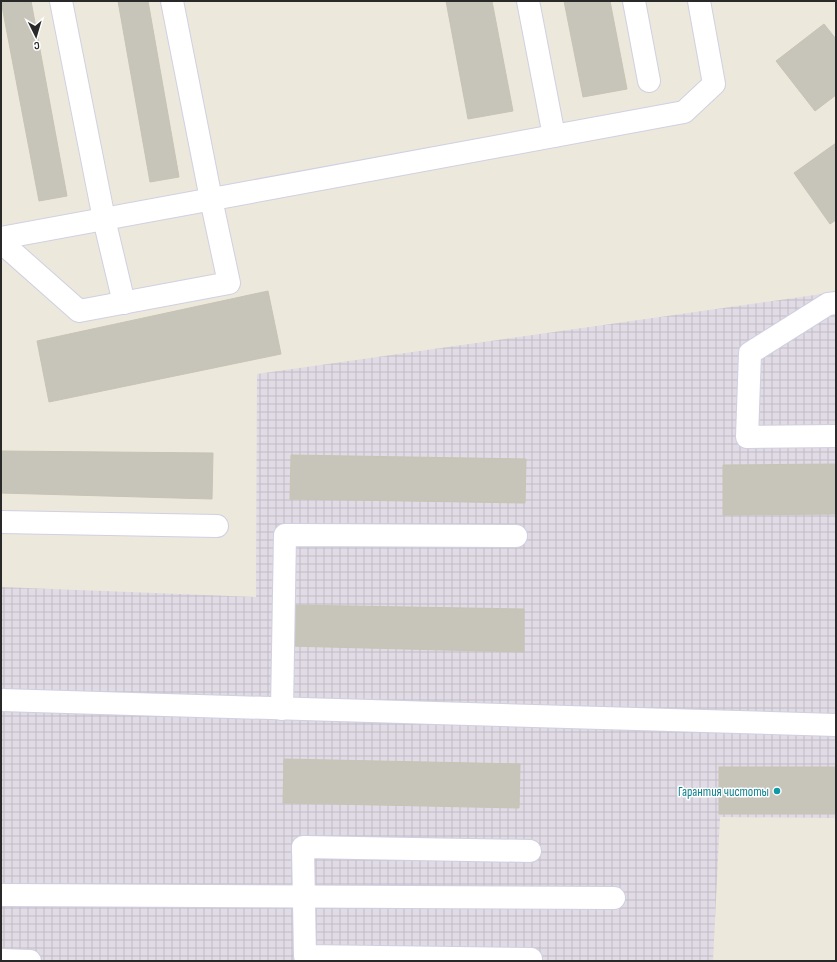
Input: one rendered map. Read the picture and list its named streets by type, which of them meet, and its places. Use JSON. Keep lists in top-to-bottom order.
{
  "places": ["Гарантия чистоты"],
  "north": "bottom"
}
